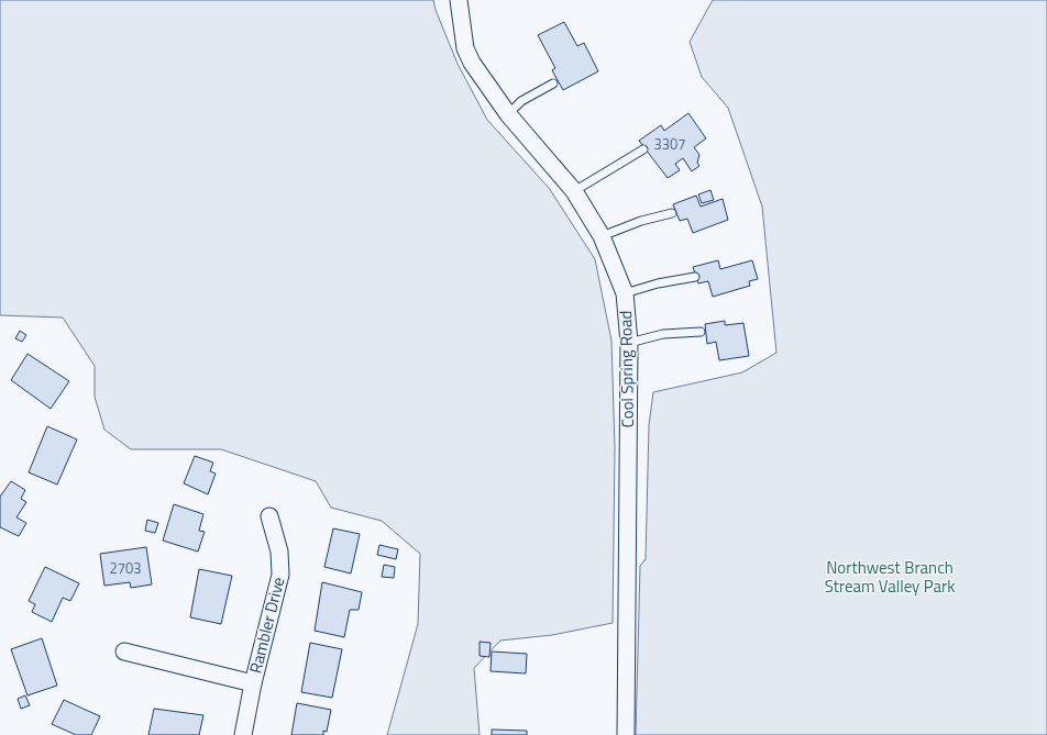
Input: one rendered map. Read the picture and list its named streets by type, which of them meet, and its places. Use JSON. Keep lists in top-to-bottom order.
{
  "streets": {
    "street": ["Cool Spring Road", "Rambler Drive"]
  },
  "parks": ["Northwest Branch Stream Valley Park"],
  "house_numbers": ["3307", "2703"]
}
